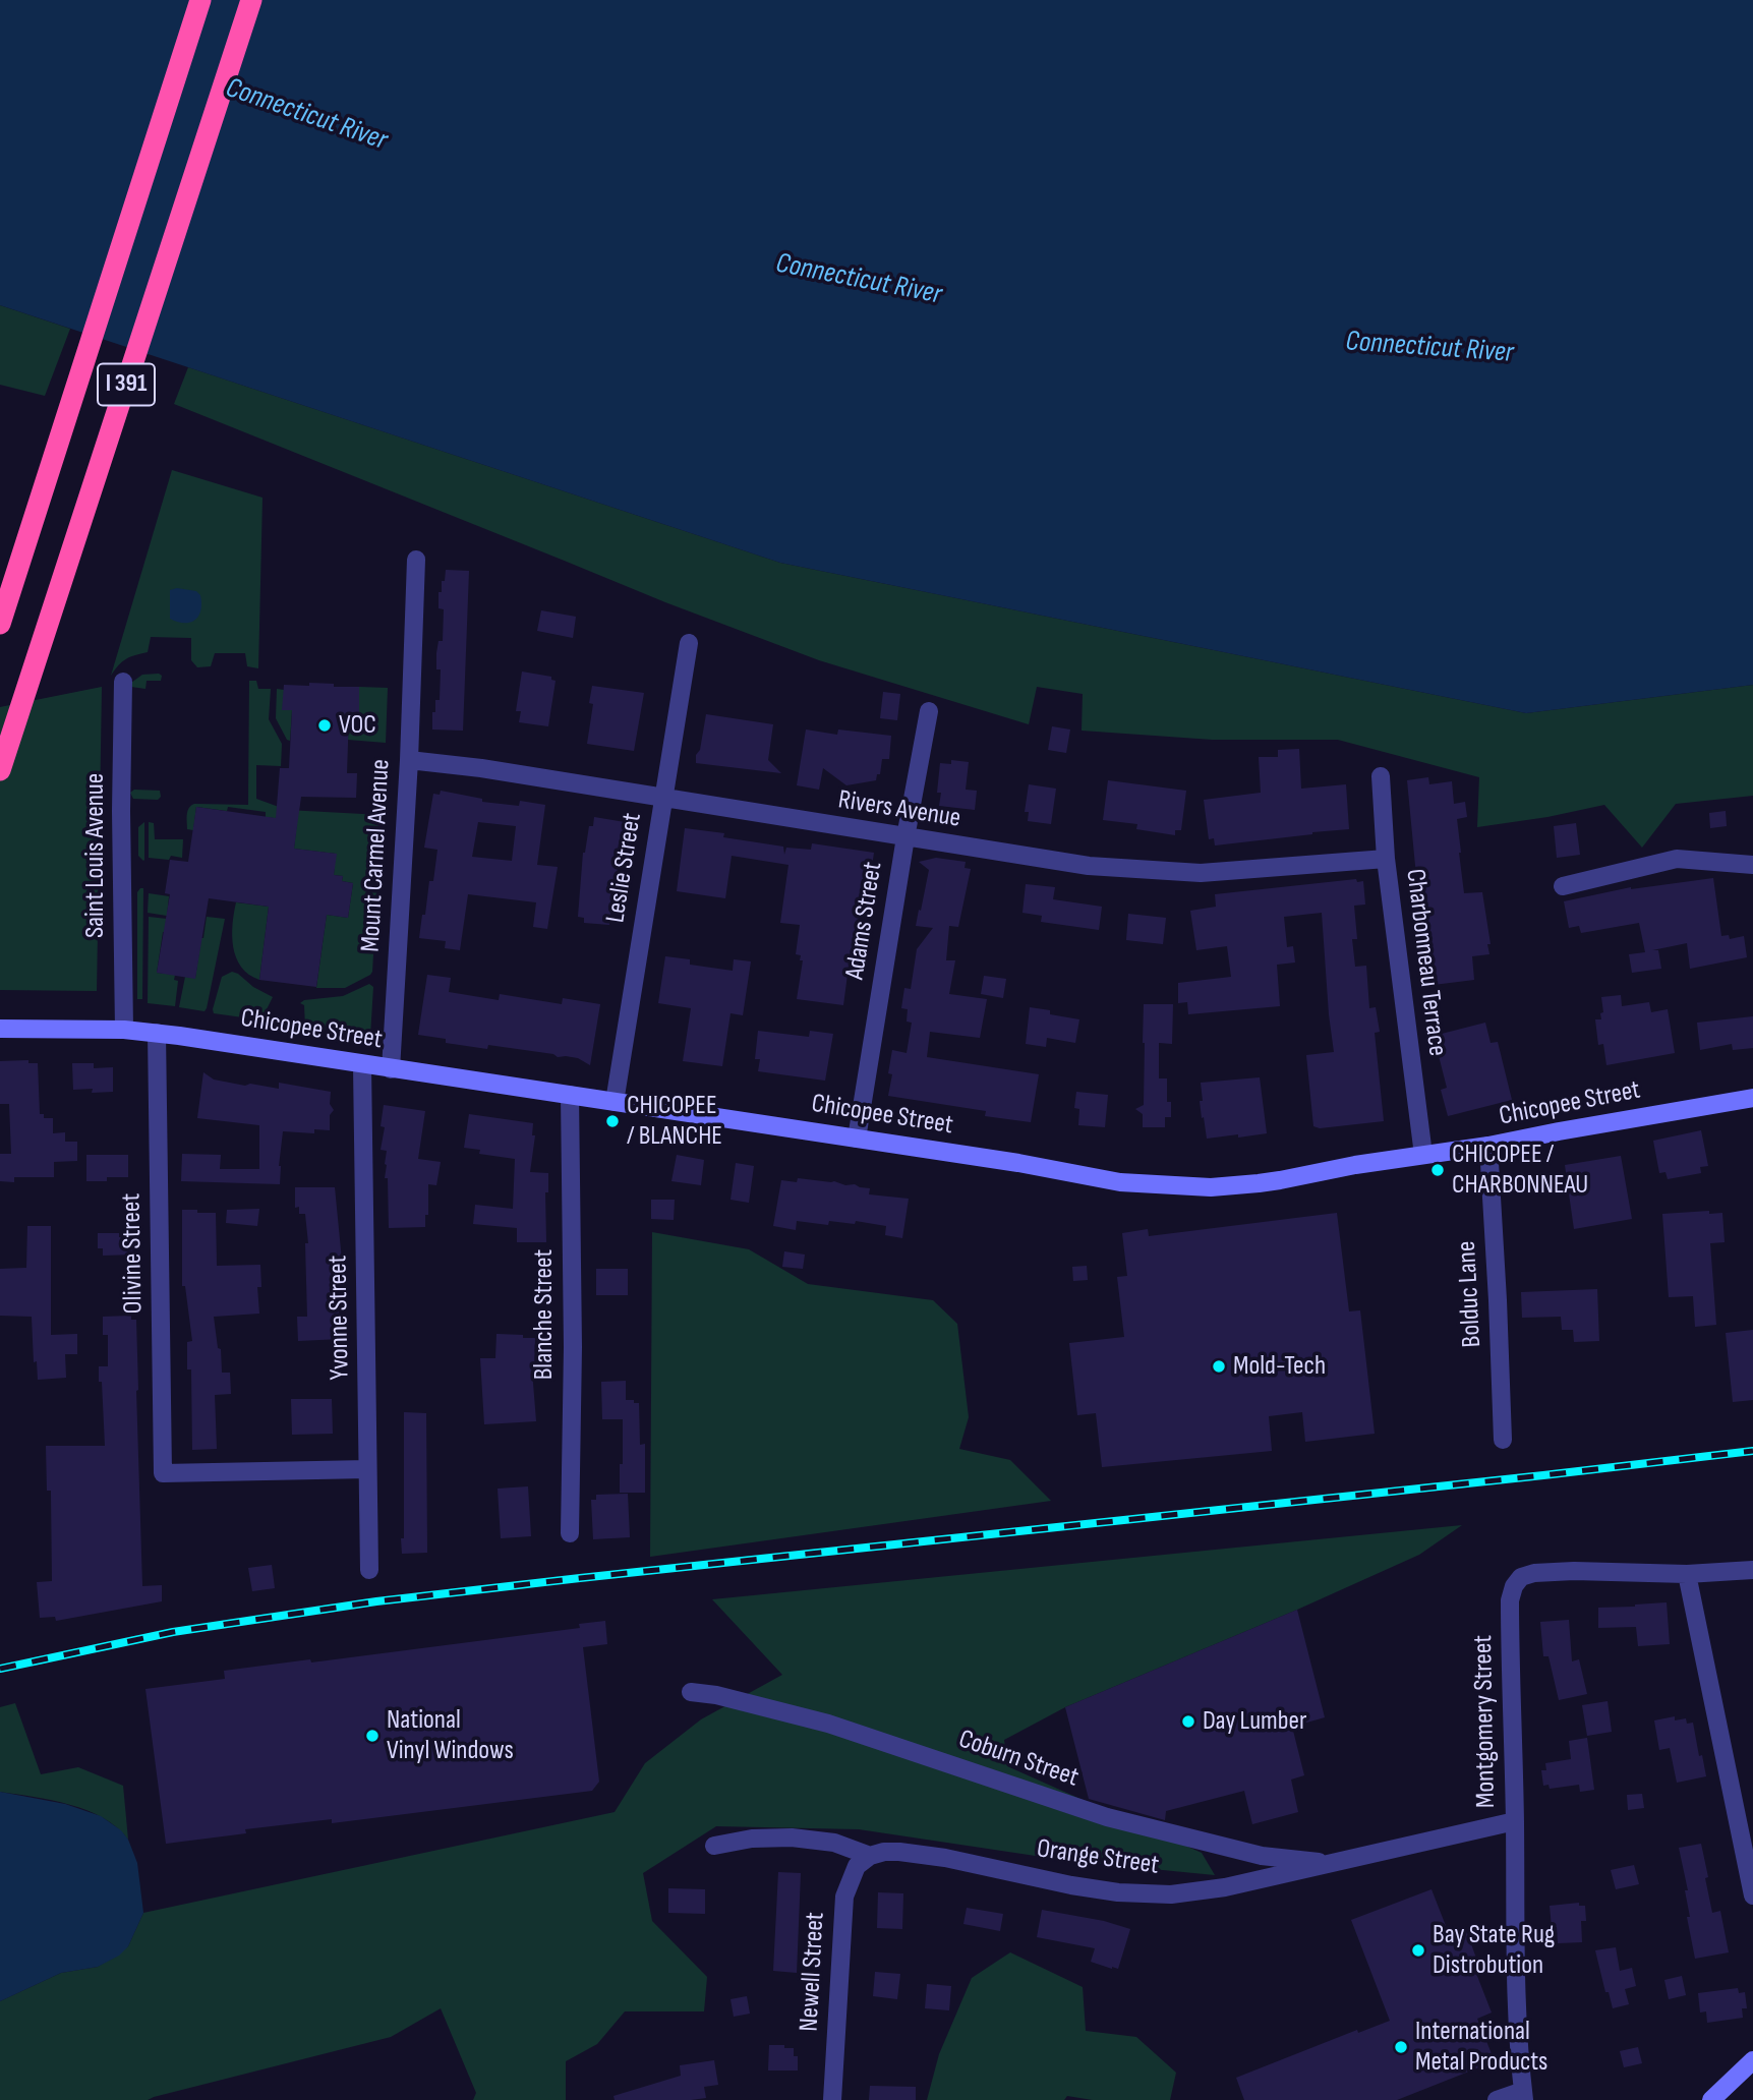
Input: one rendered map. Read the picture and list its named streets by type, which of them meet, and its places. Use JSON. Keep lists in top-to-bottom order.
{
  "streets": {
    "highway": ["I 391"],
    "main road": ["Chicopee Street"],
    "street": [
      "Rivers Avenue",
      "Saint Louis Avenue",
      "Mount Carmel Avenue",
      "Leslie Street",
      "Adams Street",
      "Charbonneau Terrace",
      "Olivine Street",
      "Bolduc Lane",
      "Blanche Street",
      "Yvonne Street",
      "Montgomery Street",
      "Coburn Street",
      "Orange Street",
      "Newell Street"
    ]
  },
  "crossings": [
    ["Rivers Avenue", "Mount Carmel Avenue"],
    ["Rivers Avenue", "Leslie Street"],
    ["Rivers Avenue", "Adams Street"],
    ["Rivers Avenue", "Charbonneau Terrace"],
    ["Saint Louis Avenue", "Chicopee Street"],
    ["Mount Carmel Avenue", "Chicopee Street"],
    ["Leslie Street", "Chicopee Street"],
    ["Adams Street", "Chicopee Street"],
    ["Charbonneau Terrace", "Chicopee Street"],
    ["Chicopee Street", "Olivine Street"],
    ["Chicopee Street", "Bolduc Lane"],
    ["Chicopee Street", "Blanche Street"],
    ["Chicopee Street", "Yvonne Street"],
    ["Olivine Street", "Yvonne Street"],
    ["Montgomery Street", "Orange Street"],
    ["Coburn Street", "Orange Street"],
    ["Orange Street", "Newell Street"]
  ],
  "water": ["Connecticut River"],
  "places": [
    "VOC",
    "CHICOPEE / BLANCHE",
    "CHICOPEE / CHARBONNEAU",
    "Mold-Tech",
    "Day Lumber",
    "National Vinyl Windows",
    "Bay State Rug Distrobution",
    "International Metal Products"
  ]
}
